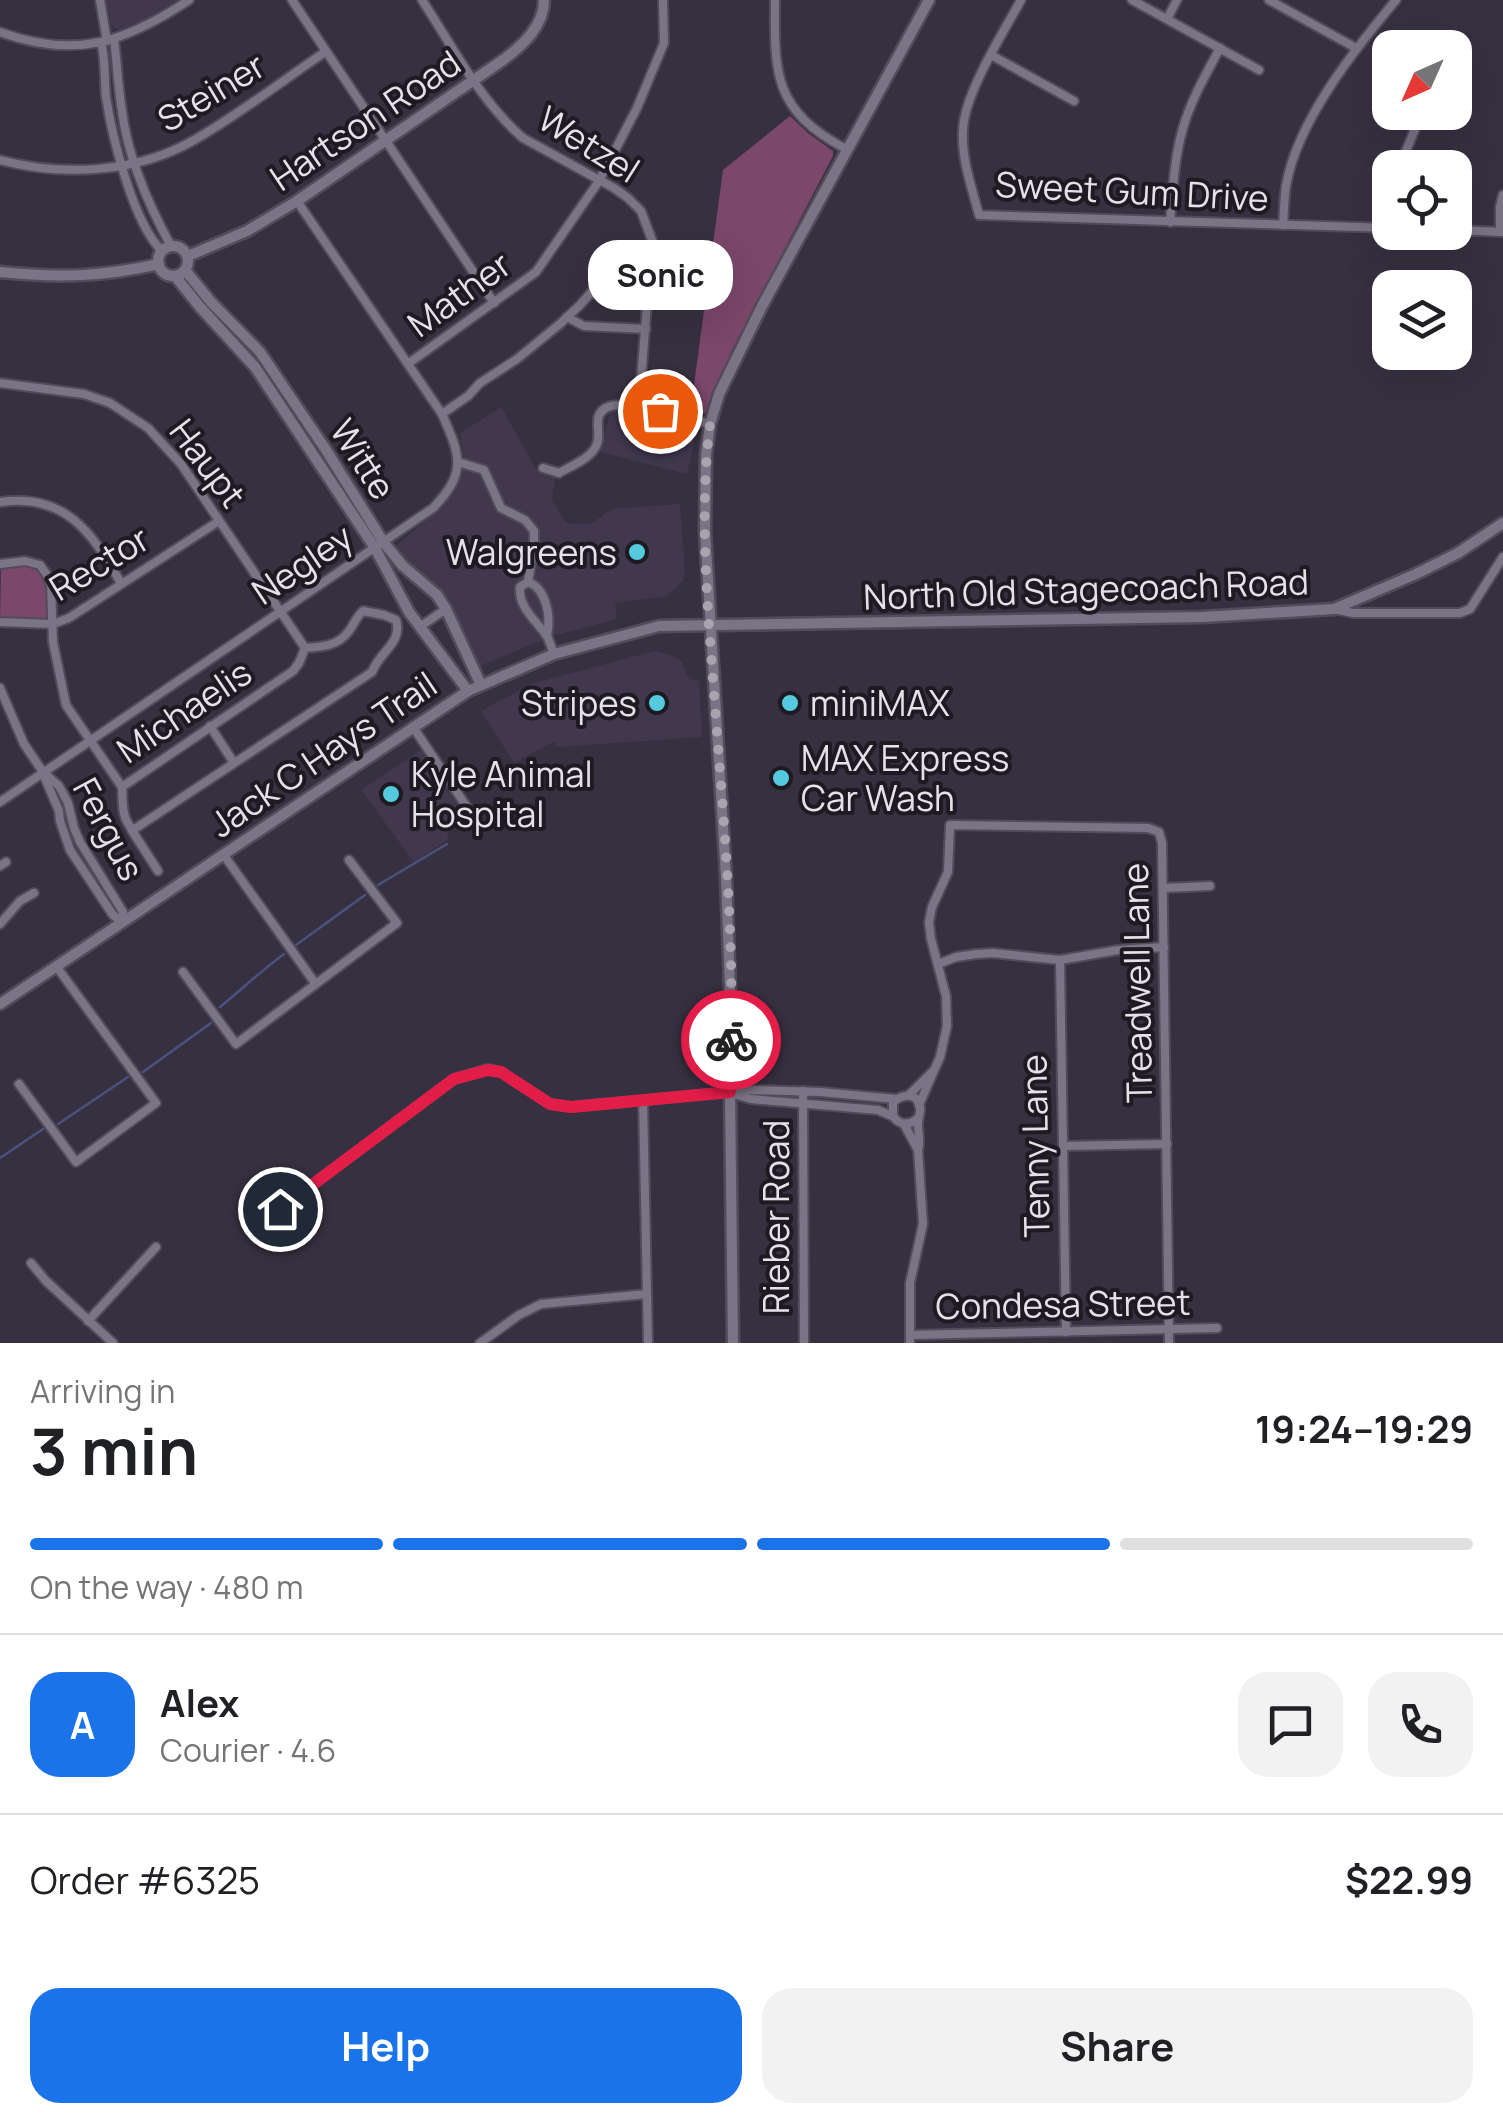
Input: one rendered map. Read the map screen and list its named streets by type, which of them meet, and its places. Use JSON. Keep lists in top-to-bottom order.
{
  "streets": {
    "main road": [
      "Hartson Road",
      "Witte",
      "North Old Stagecoach Road",
      "Jack C Hays Trail"
    ],
    "street": [
      "Steiner",
      "Wetzel",
      "Sweet Gum Drive",
      "Mather",
      "Haupt",
      "Rector",
      "Negley",
      "Michaelis",
      "Fergus",
      "Treadwell Lane",
      "Tenny Lane",
      "Rieber Road",
      "Condesa Street"
    ]
  },
  "crossings": [
    ["Hartson Road", "Wetzel"],
    ["Hartson Road", "Witte"],
    ["Wetzel", "Mather"],
    ["Witte", "Negley"],
    ["Witte", "Michaelis"],
    ["Witte", "Jack C Hays Trail"],
    ["Haupt", "Rector"],
    ["Haupt", "Negley"],
    ["Haupt", "Michaelis"],
    ["Negley", "Fergus"],
    ["North Old Stagecoach Road", "Jack C Hays Trail"],
    ["Jack C Hays Trail", "Fergus"],
    ["Treadwell Lane", "Condesa Street"],
    ["Tenny Lane", "Condesa Street"]
  ],
  "places": [
    "Sonic",
    "Walgreens",
    "Stripes",
    "miniMAX",
    "MAX Express Car Wash",
    "Kyle Animal Hospital"
  ],
  "north": "bottom left",
  "page": {
    "bubble": "Sonic",
    "heading": ["3 min", "Arriving in", "19:24–19:29"],
    "panel": [
      "Alex",
      "Courier · 4.6",
      "Order #6325",
      "$22.99"
    ],
    "bar": "On the way · 480 m",
    "round": "A",
    "buttons": ["Help", "Share"]
  }
}
